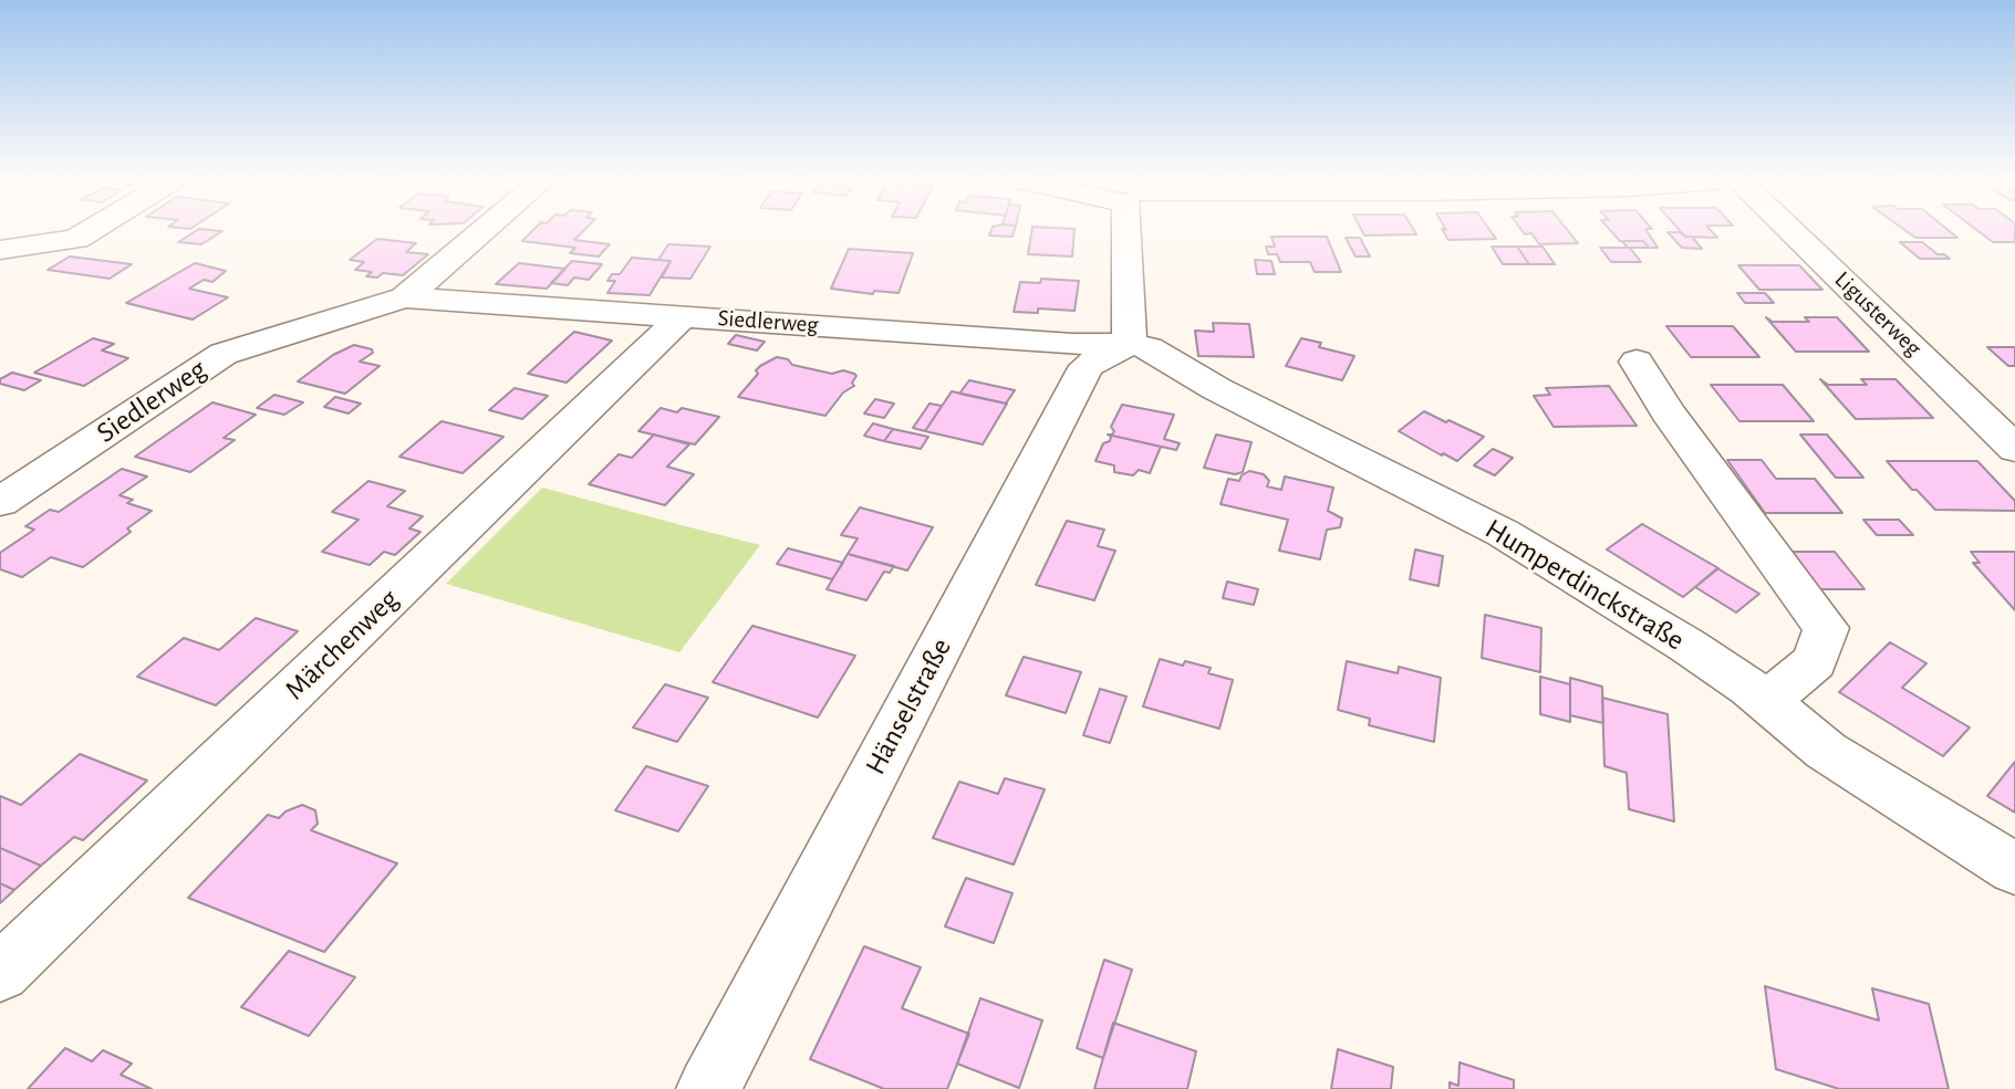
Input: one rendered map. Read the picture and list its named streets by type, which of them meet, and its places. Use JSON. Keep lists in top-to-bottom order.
{
  "streets": {
    "street": [
      "Ligusterweg",
      "Siedlerweg",
      "Humperdinckstraße",
      "Märchenweg",
      "Hänselstraße"
    ]
  },
  "crossings": [
    ["Siedlerweg", "Humperdinckstraße"],
    ["Siedlerweg", "Märchenweg"],
    ["Siedlerweg", "Hänselstraße"],
    ["Humperdinckstraße", "Hänselstraße"]
  ]
}
